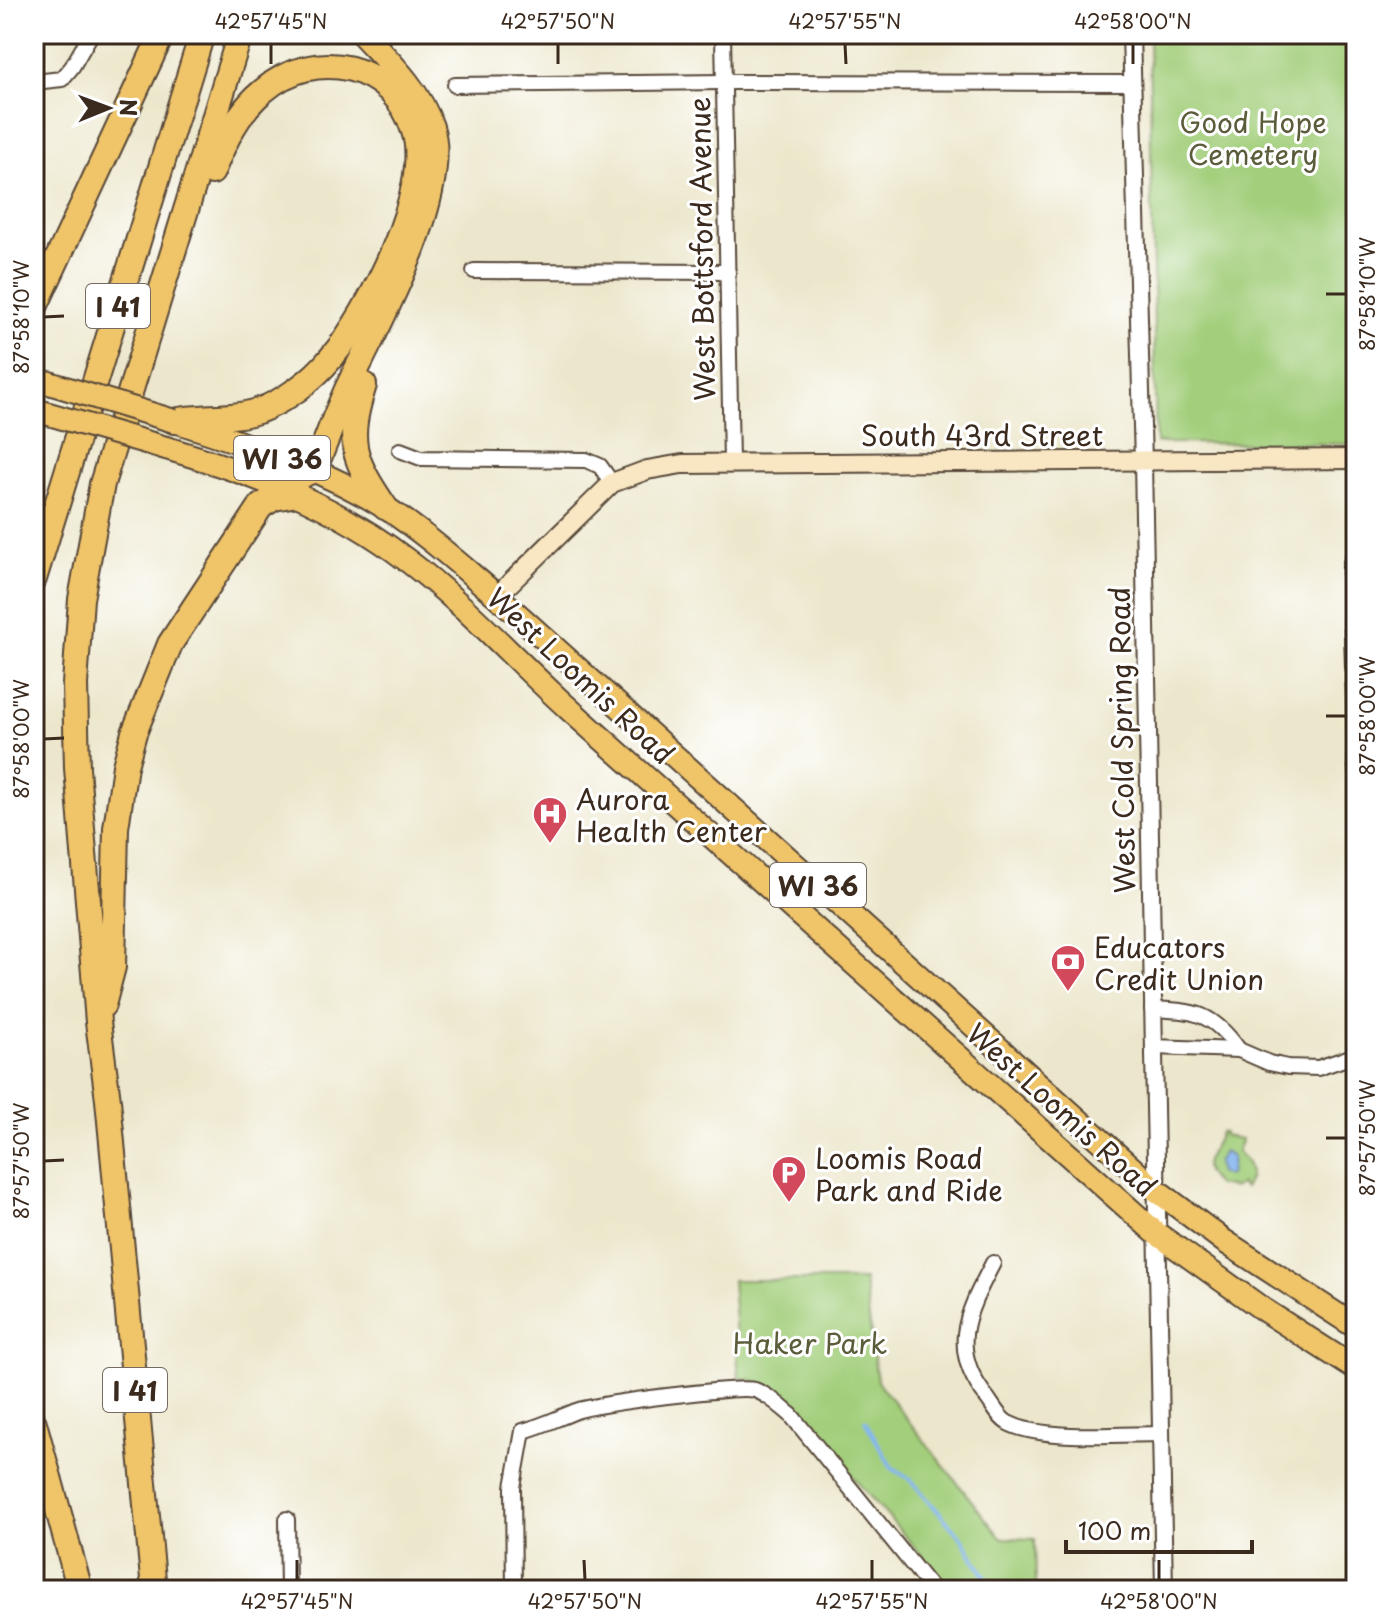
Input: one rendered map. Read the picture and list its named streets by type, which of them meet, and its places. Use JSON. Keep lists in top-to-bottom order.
{
  "streets": {
    "highway": ["I 41"],
    "main road": ["South 43rd Street", "WI 36", "West Loomis Road"],
    "street": ["West Bottsford Avenue", "West Cold Spring Road"]
  },
  "crossings": [
    ["West Bottsford Avenue", "South 43rd Street"],
    ["South 43rd Street", "West Loomis Road"],
    ["South 43rd Street", "West Cold Spring Road"],
    ["West Loomis Road", "West Cold Spring Road"]
  ],
  "parks": ["Good Hope Cemetery", "Haker Park"],
  "places": {
    "hospital": ["Aurora Health Center"],
    "bank": ["Educators Credit Union"],
    "parking": ["Loomis Road Park and Ride"]
  },
  "scale_bar": "100 m",
  "north": "right",
  "coordinates": [
    "42°57'45\"N",
    "42°57'50\"N",
    "42°57'55\"N",
    "42°58'00\"N",
    "87°58'10\"W",
    "87°58'00\"W",
    "87°57'50\"W"
  ]
}
